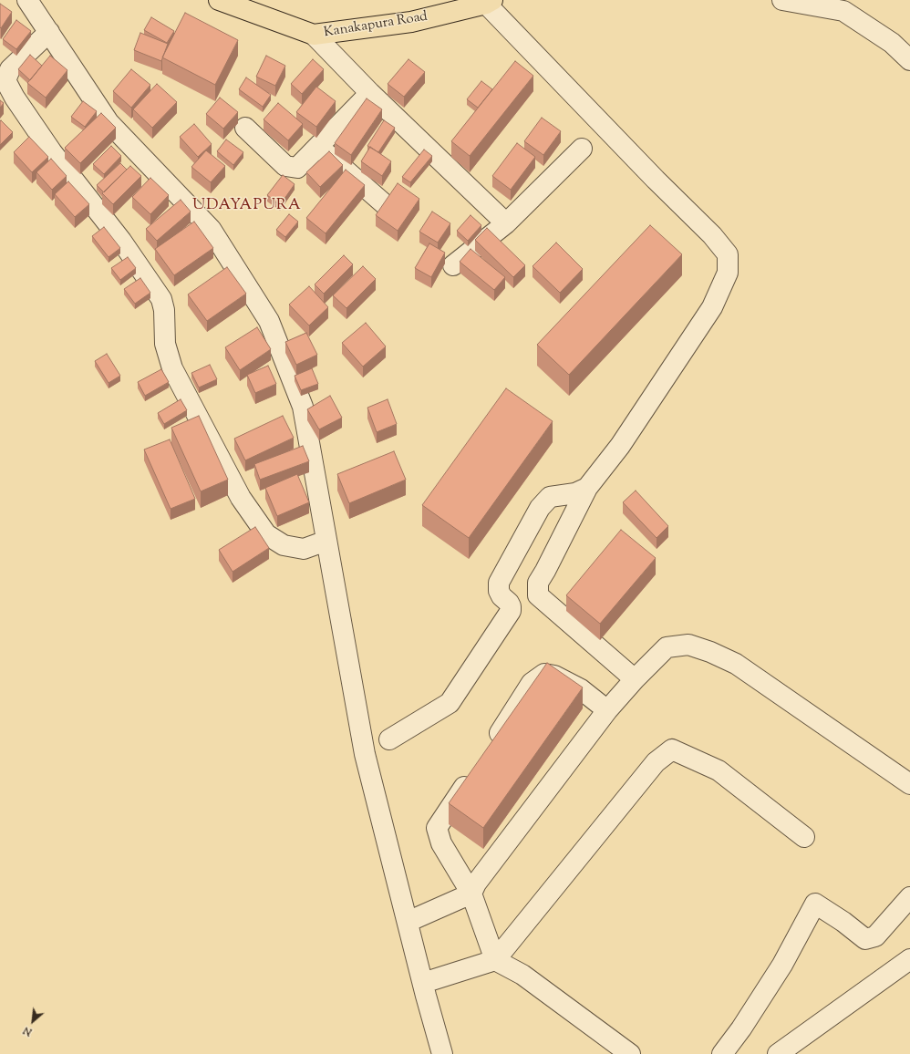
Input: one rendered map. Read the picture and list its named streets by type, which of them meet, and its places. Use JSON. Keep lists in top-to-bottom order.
{
  "streets": {
    "highway": ["Kanakapura Road"]
  },
  "districts": ["UDAYAPURA"],
  "north": "bottom left"
}
